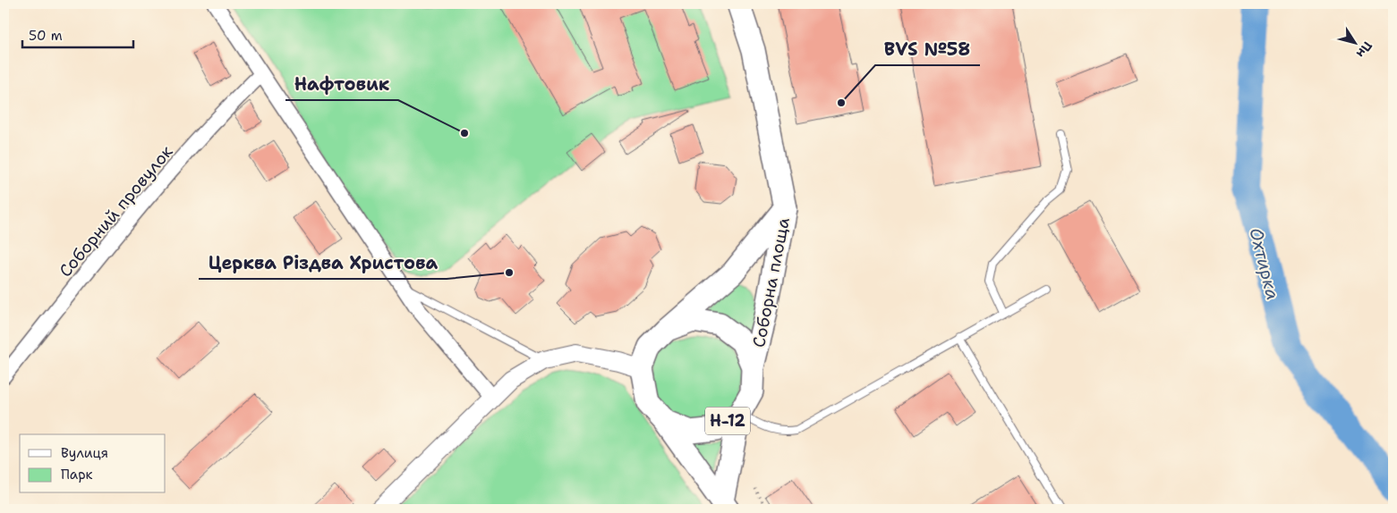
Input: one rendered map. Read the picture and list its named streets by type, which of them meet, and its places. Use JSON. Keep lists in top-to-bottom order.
{
  "streets": {
    "main road": ["Соборна площа", "Н-12"],
    "street": ["Соборний провулок"]
  },
  "crossings": [
    ["Соборна площа", "Н-12"]
  ],
  "water": ["Охтирка"],
  "places": ["BVS №58", "Нафтовик", "Церква Різдва Христова"],
  "legend": ["Вулиця", "Парк"],
  "scale_bar": "50 m",
  "north": "bottom right"
}
